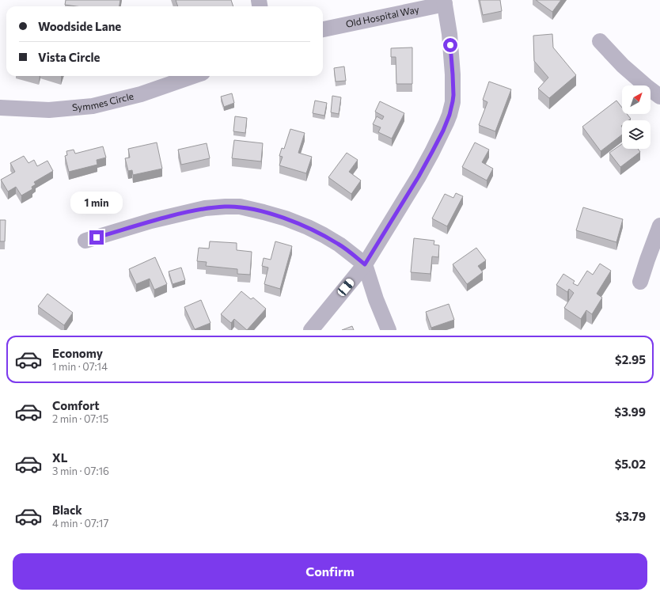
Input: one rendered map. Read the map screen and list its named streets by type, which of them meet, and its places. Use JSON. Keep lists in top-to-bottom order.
{
  "streets": {
    "street": ["Old Hospital Way", "Symmes Circle"]
  },
  "north": "top right",
  "page": {
    "banner": ["Woodside Lane", "Vista Circle"],
    "bubble": "1 min",
    "list": [
      {
        "name": "Economy",
        "note": "1 min · 07:14",
        "value": "$2.95"
      },
      {
        "name": "Comfort",
        "note": "2 min · 07:15",
        "value": "$3.99"
      },
      {
        "name": "XL",
        "note": "3 min · 07:16",
        "value": "$5.02"
      },
      {
        "name": "Black",
        "note": "4 min · 07:17",
        "value": "$3.79"
      }
    ],
    "buttons": "Confirm"
  }
}
